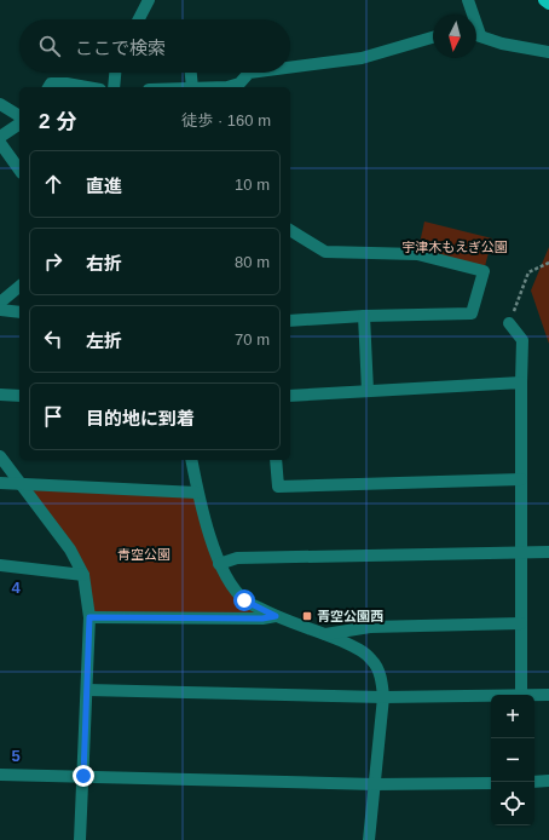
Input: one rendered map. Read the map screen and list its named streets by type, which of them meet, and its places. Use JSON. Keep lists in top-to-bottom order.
{
  "parks": ["宇津木もえぎ公園", "青空公園"],
  "places": {
    "transit": ["青空公園西"]
  },
  "north": "bottom",
  "page": {
    "search": "ここで検索",
    "heading": ["2 分", "徒歩 · 160 m"],
    "list": [
      ["直進", "10 m"],
      ["右折", "80 m"],
      ["左折", "70 m"],
      "目的地に到着"
    ],
    "map_buttons": ["+", "−"]
  },
  "grid": {
    "rows": ["4", "5"]
  }
}
